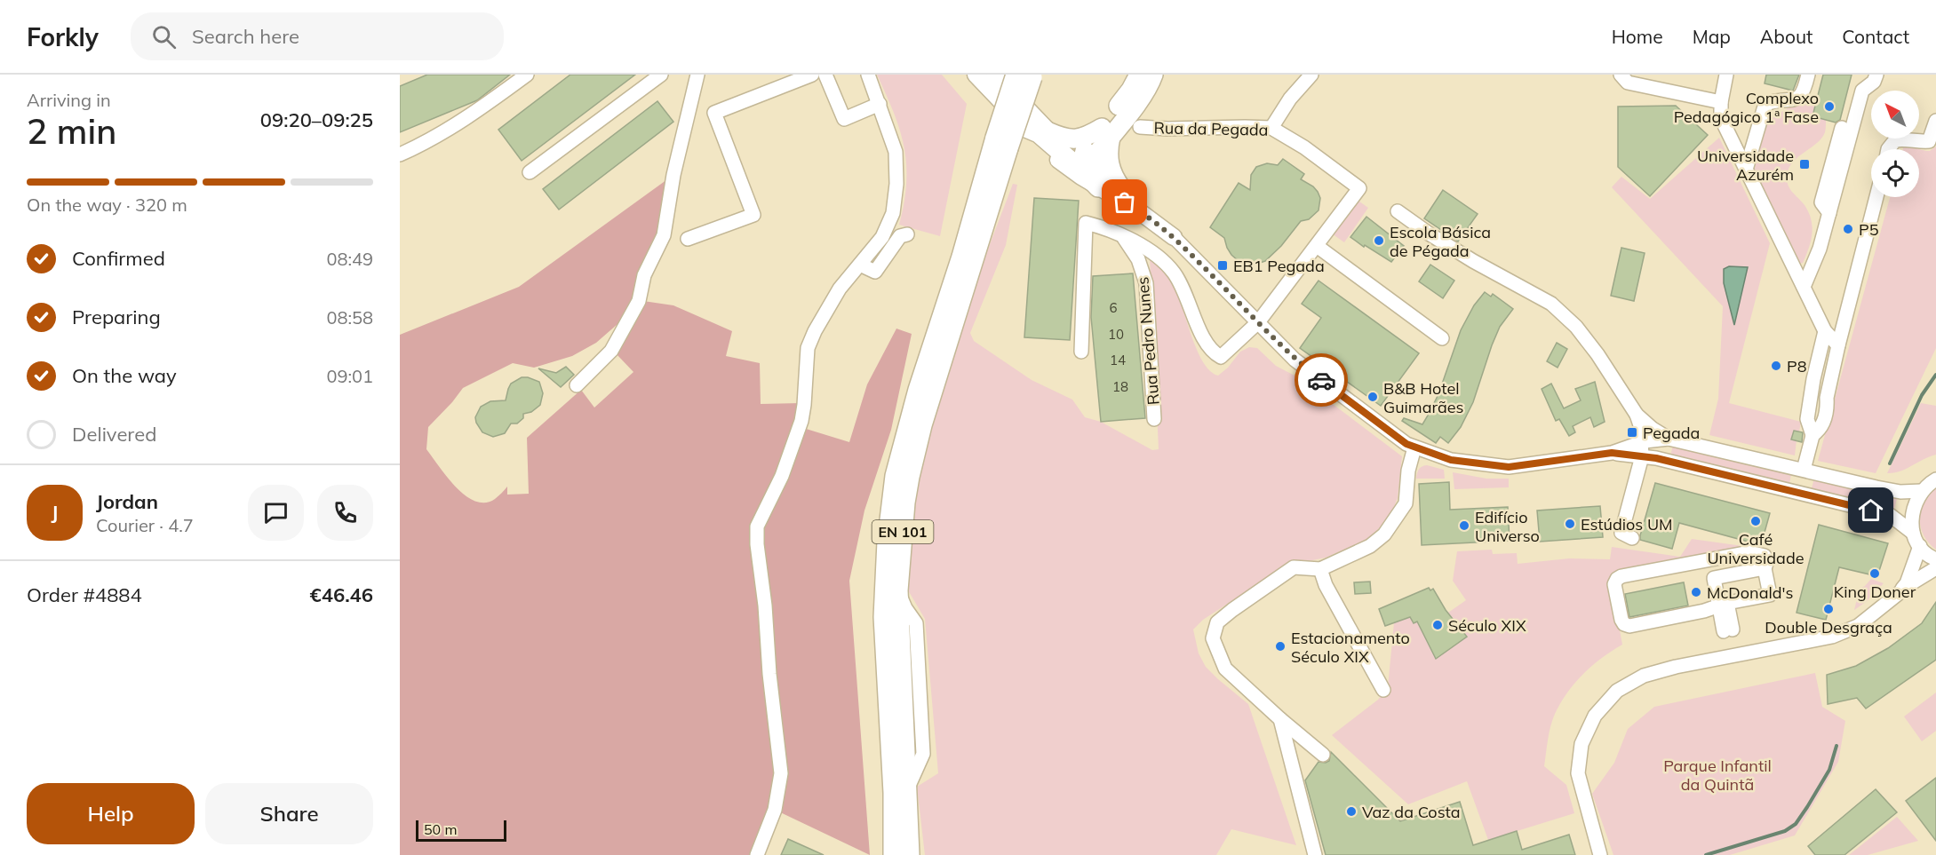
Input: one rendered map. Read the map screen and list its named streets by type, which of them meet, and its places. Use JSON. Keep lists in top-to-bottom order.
{
  "streets": {
    "highway": ["EN 101"],
    "street": ["Rua da Pegada", "Rua Pedro Nunes"]
  },
  "parks": ["Parque Infantil da Quintã"],
  "places": {
    "other": [
      "Complexo Pedagógico 1ª Fase",
      "P5",
      "Escola Básica de Pégada",
      "P8",
      "B&B Hotel Guimarães",
      "Café Universidade",
      "Estúdios UM",
      "Edifício Universo",
      "King Doner",
      "McDonald's",
      "Double Desgraça",
      "Século XIX",
      "Estacionamento Século XIX",
      "Vaz da Costa"
    ],
    "transit": ["Universidade Azurém", "EB1 Pegada", "Pegada"]
  },
  "house_numbers": [
    "6",
    "10",
    "14",
    "18"
  ],
  "scale_bar": "50 m",
  "north": "top left",
  "page": {
    "header": "Forkly",
    "search": "Search here",
    "nav": [
      "Home",
      "Map",
      "About",
      "Contact"
    ],
    "heading": ["2 min", "Arriving in", "09:20–09:25"],
    "panel": [
      "Jordan",
      "Courier · 4.7",
      "Order #4884",
      "€46.46"
    ],
    "bar": "On the way · 320 m",
    "list": [
      ["Confirmed", "08:49"],
      ["Preparing", "08:58"],
      ["On the way", "09:01"],
      "Delivered"
    ],
    "round": "J",
    "buttons": ["Help", "Share"],
    "scale": "50 m"
  }
}
